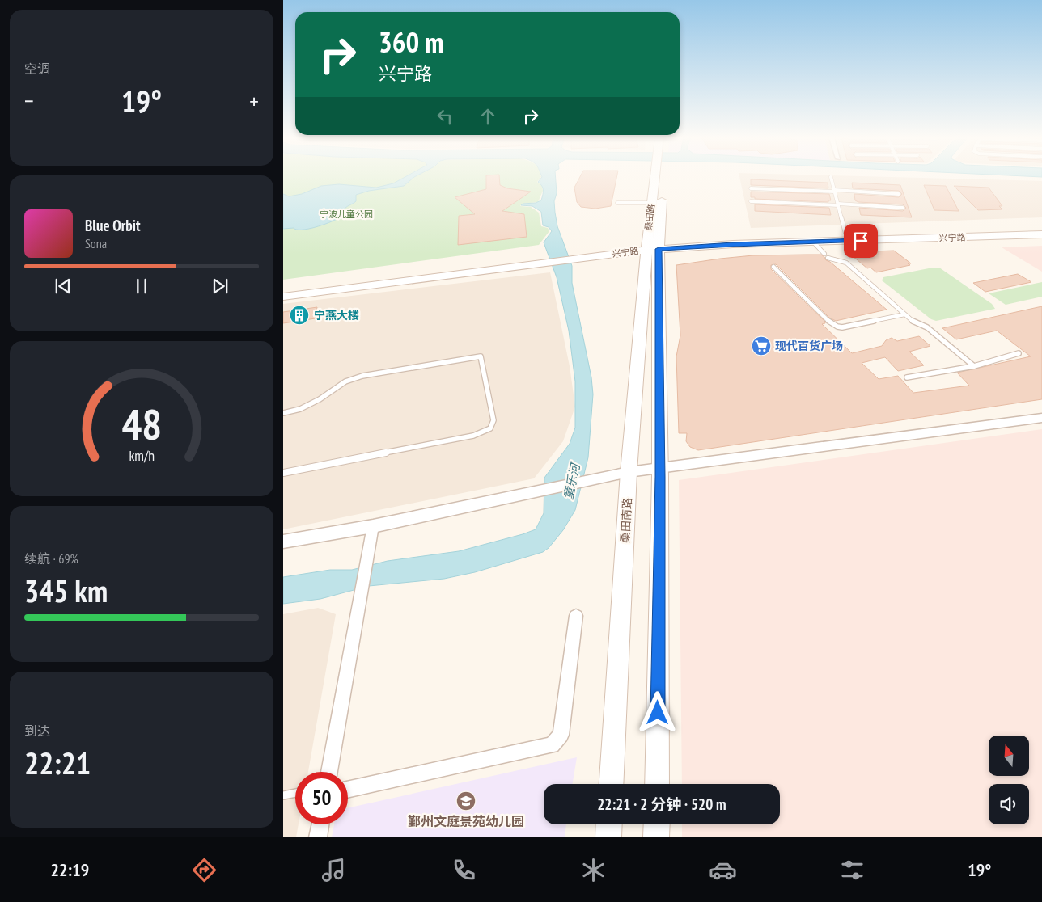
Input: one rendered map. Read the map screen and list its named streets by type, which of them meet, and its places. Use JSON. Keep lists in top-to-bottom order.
{
  "streets": {
    "main road": ["桑田路", "兴宁路", "桑田南路"]
  },
  "crossings": [
    ["桑田路", "兴宁路"],
    ["桑田路", "桑田南路"],
    ["兴宁路", "桑田南路"]
  ],
  "water": ["童乐河"],
  "parks": ["宁波儿童公园"],
  "places": {
    "building": ["宁燕大楼"],
    "supermarket": ["现代百货广场"],
    "school or university": ["鄞州文庭景苑幼儿园"]
  },
  "north": "top",
  "page": {
    "tile": [
      "空调",
      ["续航 · 69%", "345 km"],
      ["到达", "22:21"]
    ],
    "turn": ["360 m", "兴宁路"],
    "heat": ["−", "19°", "+"],
    "song": ["Blue Orbit", "Sona"],
    "limit": "50",
    "trip": "22:21 · 2 分钟 · 520 m",
    "tabs": ["22:19", "19°"],
    "gauge": ["48", "km/h"]
  }
}
